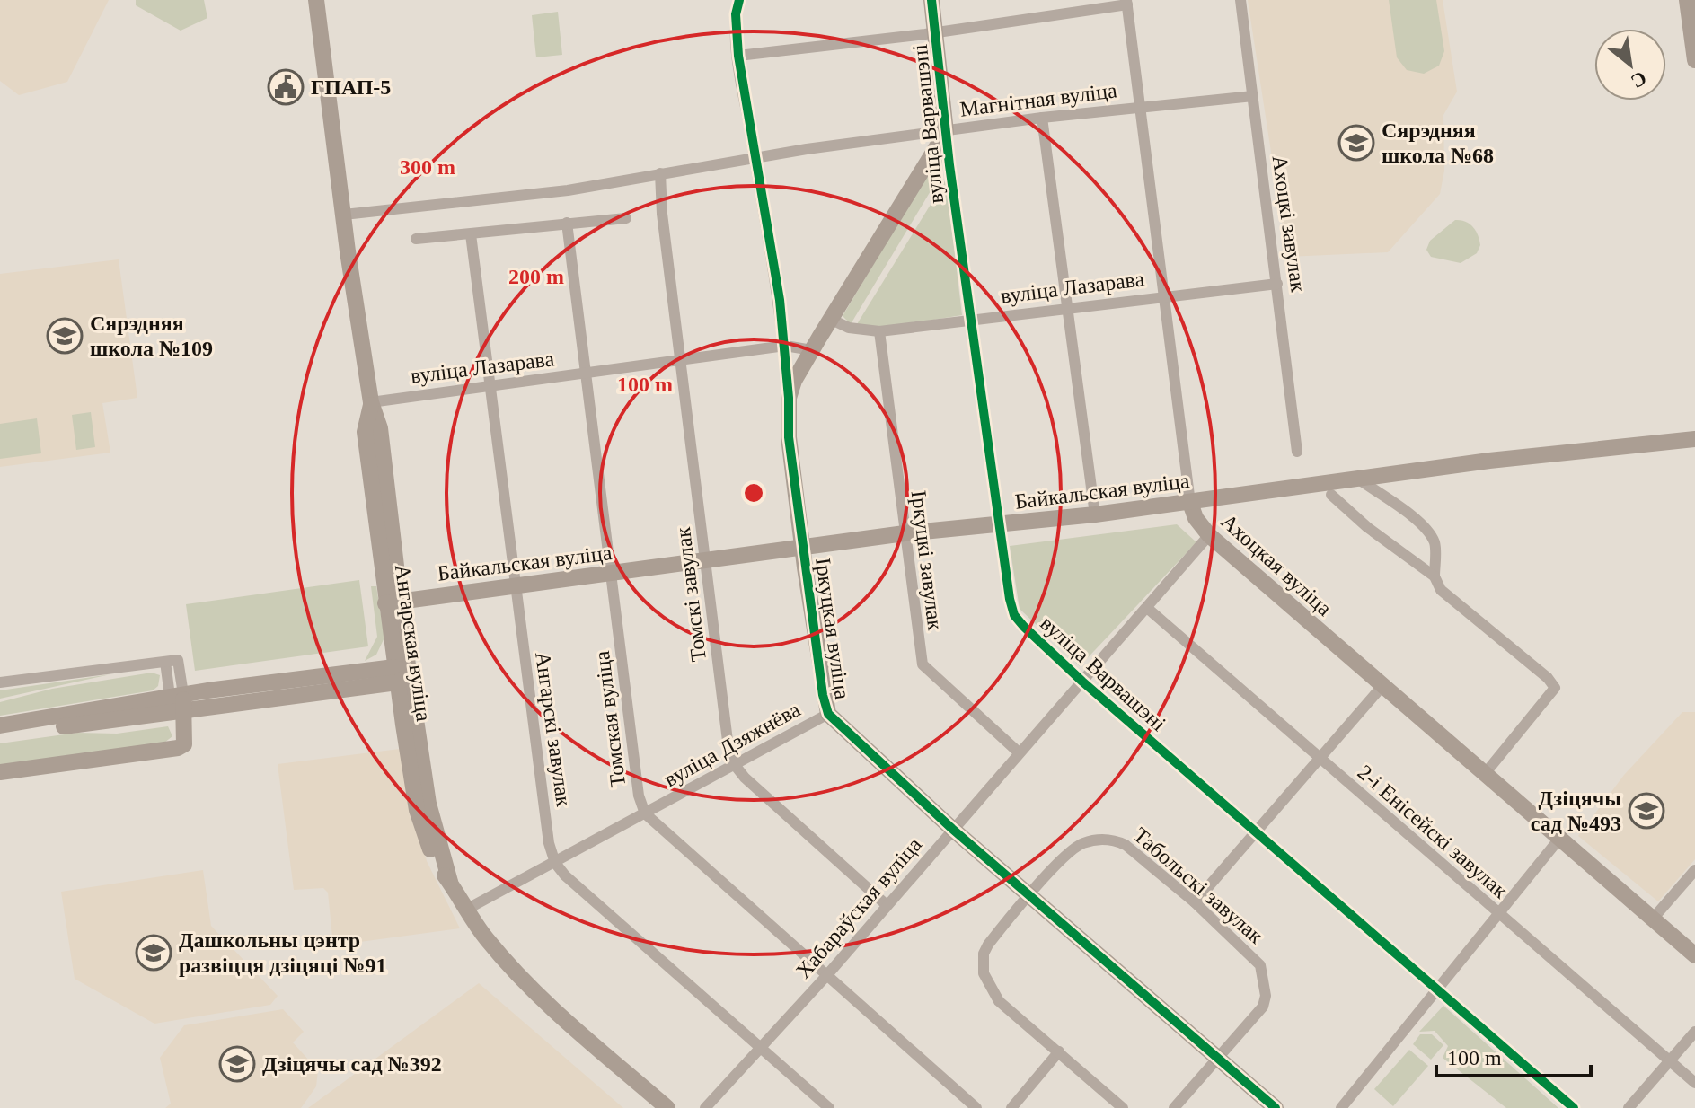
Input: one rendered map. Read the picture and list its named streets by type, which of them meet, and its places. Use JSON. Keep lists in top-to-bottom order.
{
  "streets": {
    "main road": [
      "вуліца Варвашэні",
      "Байкальская вуліца",
      "Ахоцкая вуліца",
      "Іркуцкая вуліца",
      "Ангарская вуліца"
    ],
    "street": [
      "Магнітная вуліца",
      "Ахоцкі завулак",
      "вуліца Лазарава",
      "Іркуцкі завулак",
      "Томскі завулак",
      "Томская вуліца",
      "Ангарскі завулак",
      "вуліца Дзяжнёва",
      "2-і Енісейскі завулак",
      "Табольскі завулак",
      "Хабараўская вуліца"
    ]
  },
  "crossings": [
    ["Магнітная вуліца", "вуліца Варвашэні"],
    ["Магнітная вуліца", "Ахоцкі завулак"],
    ["Магнітная вуліца", "Ахоцкая вуліца"],
    ["Магнітная вуліца", "Томскі завулак"],
    ["Магнітная вуліца", "Іркуцкая вуліца"],
    ["Магнітная вуліца", "Ангарская вуліца"],
    ["вуліца Варвашэні", "вуліца Лазарава"],
    ["вуліца Варвашэні", "Байкальская вуліца"],
    ["вуліца Варвашэні", "Хабараўская вуліца"],
    ["Ахоцкі завулак", "вуліца Лазарава"],
    ["вуліца Лазарава", "Іркуцкі завулак"],
    ["вуліца Лазарава", "Ахоцкая вуліца"],
    ["вуліца Лазарава", "Томскі завулак"],
    ["вуліца Лазарава", "Іркуцкая вуліца"],
    ["вуліца Лазарава", "Ангарская вуліца"],
    ["вуліца Лазарава", "Томская вуліца"],
    ["вуліца Лазарава", "Ангарскі завулак"],
    ["Байкальская вуліца", "Іркуцкі завулак"],
    ["Байкальская вуліца", "Ахоцкая вуліца"],
    ["Байкальская вуліца", "Томскі завулак"],
    ["Байкальская вуліца", "Іркуцкая вуліца"],
    ["Байкальская вуліца", "Ангарская вуліца"],
    ["Байкальская вуліца", "Томская вуліца"],
    ["Байкальская вуліца", "Ангарскі завулак"],
    ["Іркуцкі завулак", "Хабараўская вуліца"],
    ["Ахоцкая вуліца", "Хабараўская вуліца"],
    ["Томскі завулак", "вуліца Дзяжнёва"],
    ["Іркуцкая вуліца", "вуліца Дзяжнёва"],
    ["Іркуцкая вуліца", "Табольскі завулак"],
    ["Іркуцкая вуліца", "Хабараўская вуліца"],
    ["Ангарская вуліца", "вуліца Дзяжнёва"],
    ["Томская вуліца", "вуліца Дзяжнёва"],
    ["Томская вуліца", "Хабараўская вуліца"],
    ["Ангарскі завулак", "вуліца Дзяжнёва"],
    ["2-і Енісейскі завулак", "Хабараўская вуліца"]
  ],
  "places": {
    "public building": ["ГПАП-5"],
    "school or university": [
      "Сярэдняя школа №68",
      "Сярэдняя школа №109",
      "Дзіцячы сад №493",
      "Дашкольны цэнтр развіцця дзіцяці №91",
      "Дзіцячы сад №392"
    ]
  },
  "scale_bar": "100 m",
  "north": "bottom right",
  "rings": ["300 m", "200 m", "100 m"]
}
